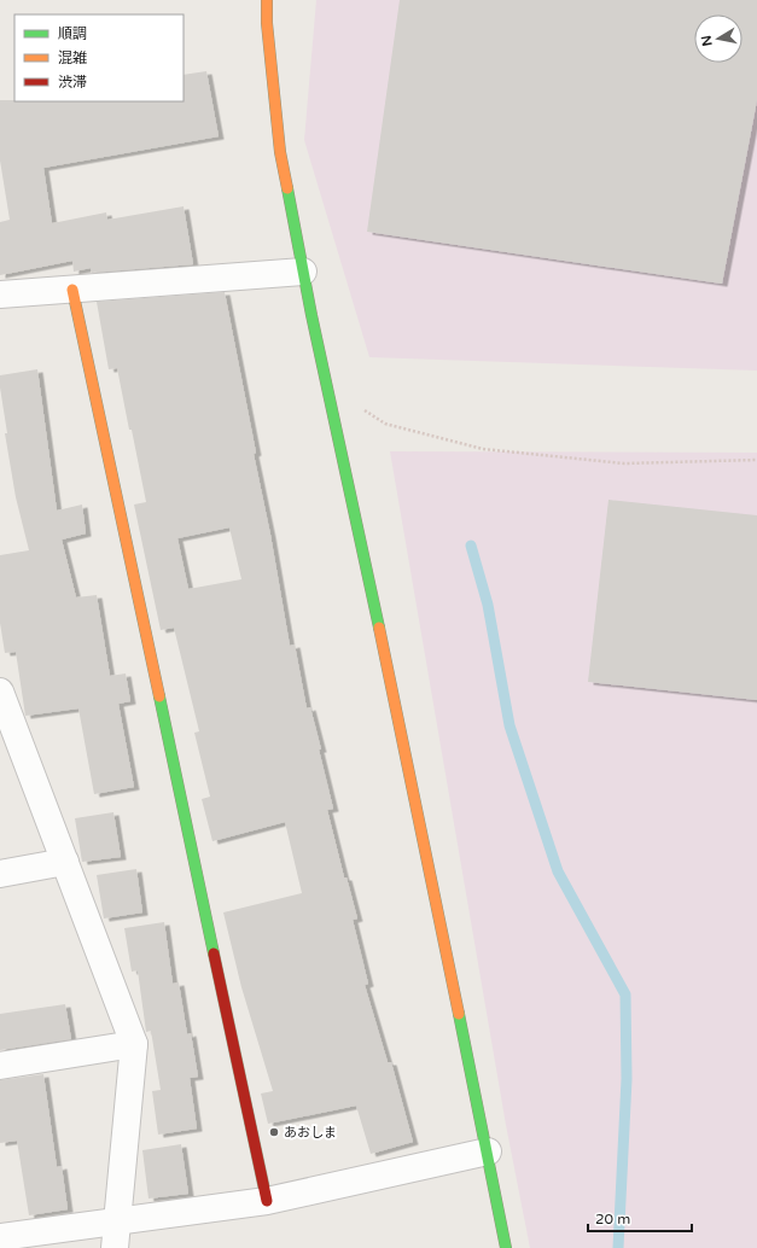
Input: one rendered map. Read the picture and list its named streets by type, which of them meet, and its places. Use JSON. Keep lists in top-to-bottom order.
{
  "places": ["あおしま"],
  "legend": ["順調", "混雑", "渋滞"],
  "scale_bar": "20 m",
  "north": "left"
}
